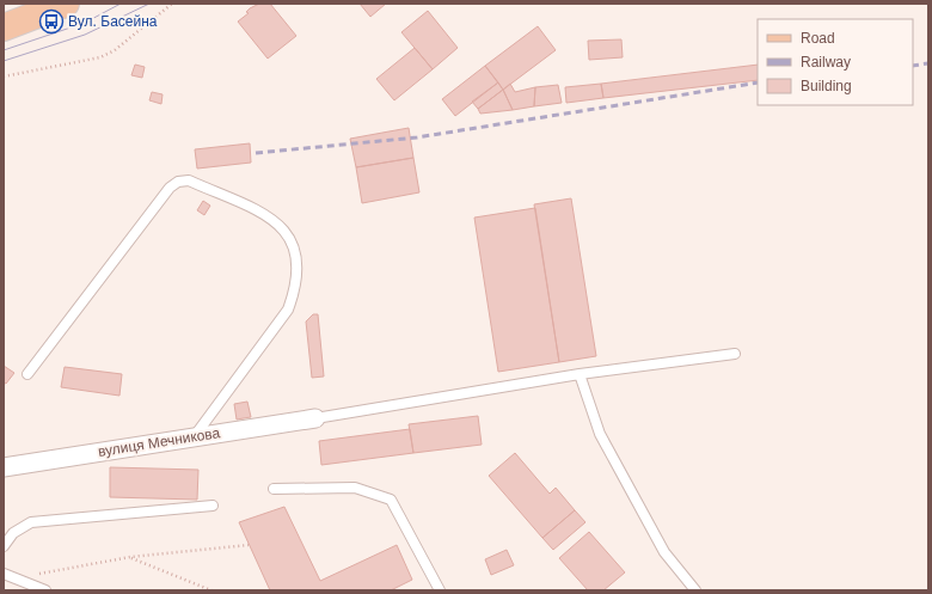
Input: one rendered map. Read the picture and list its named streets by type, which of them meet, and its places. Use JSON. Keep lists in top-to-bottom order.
{
  "streets": {
    "street": ["вулиця Мечникова"]
  },
  "places": {
    "bus stop": ["Вул. Басейна"]
  },
  "legend": ["Road", "Railway", "Building"]
}
